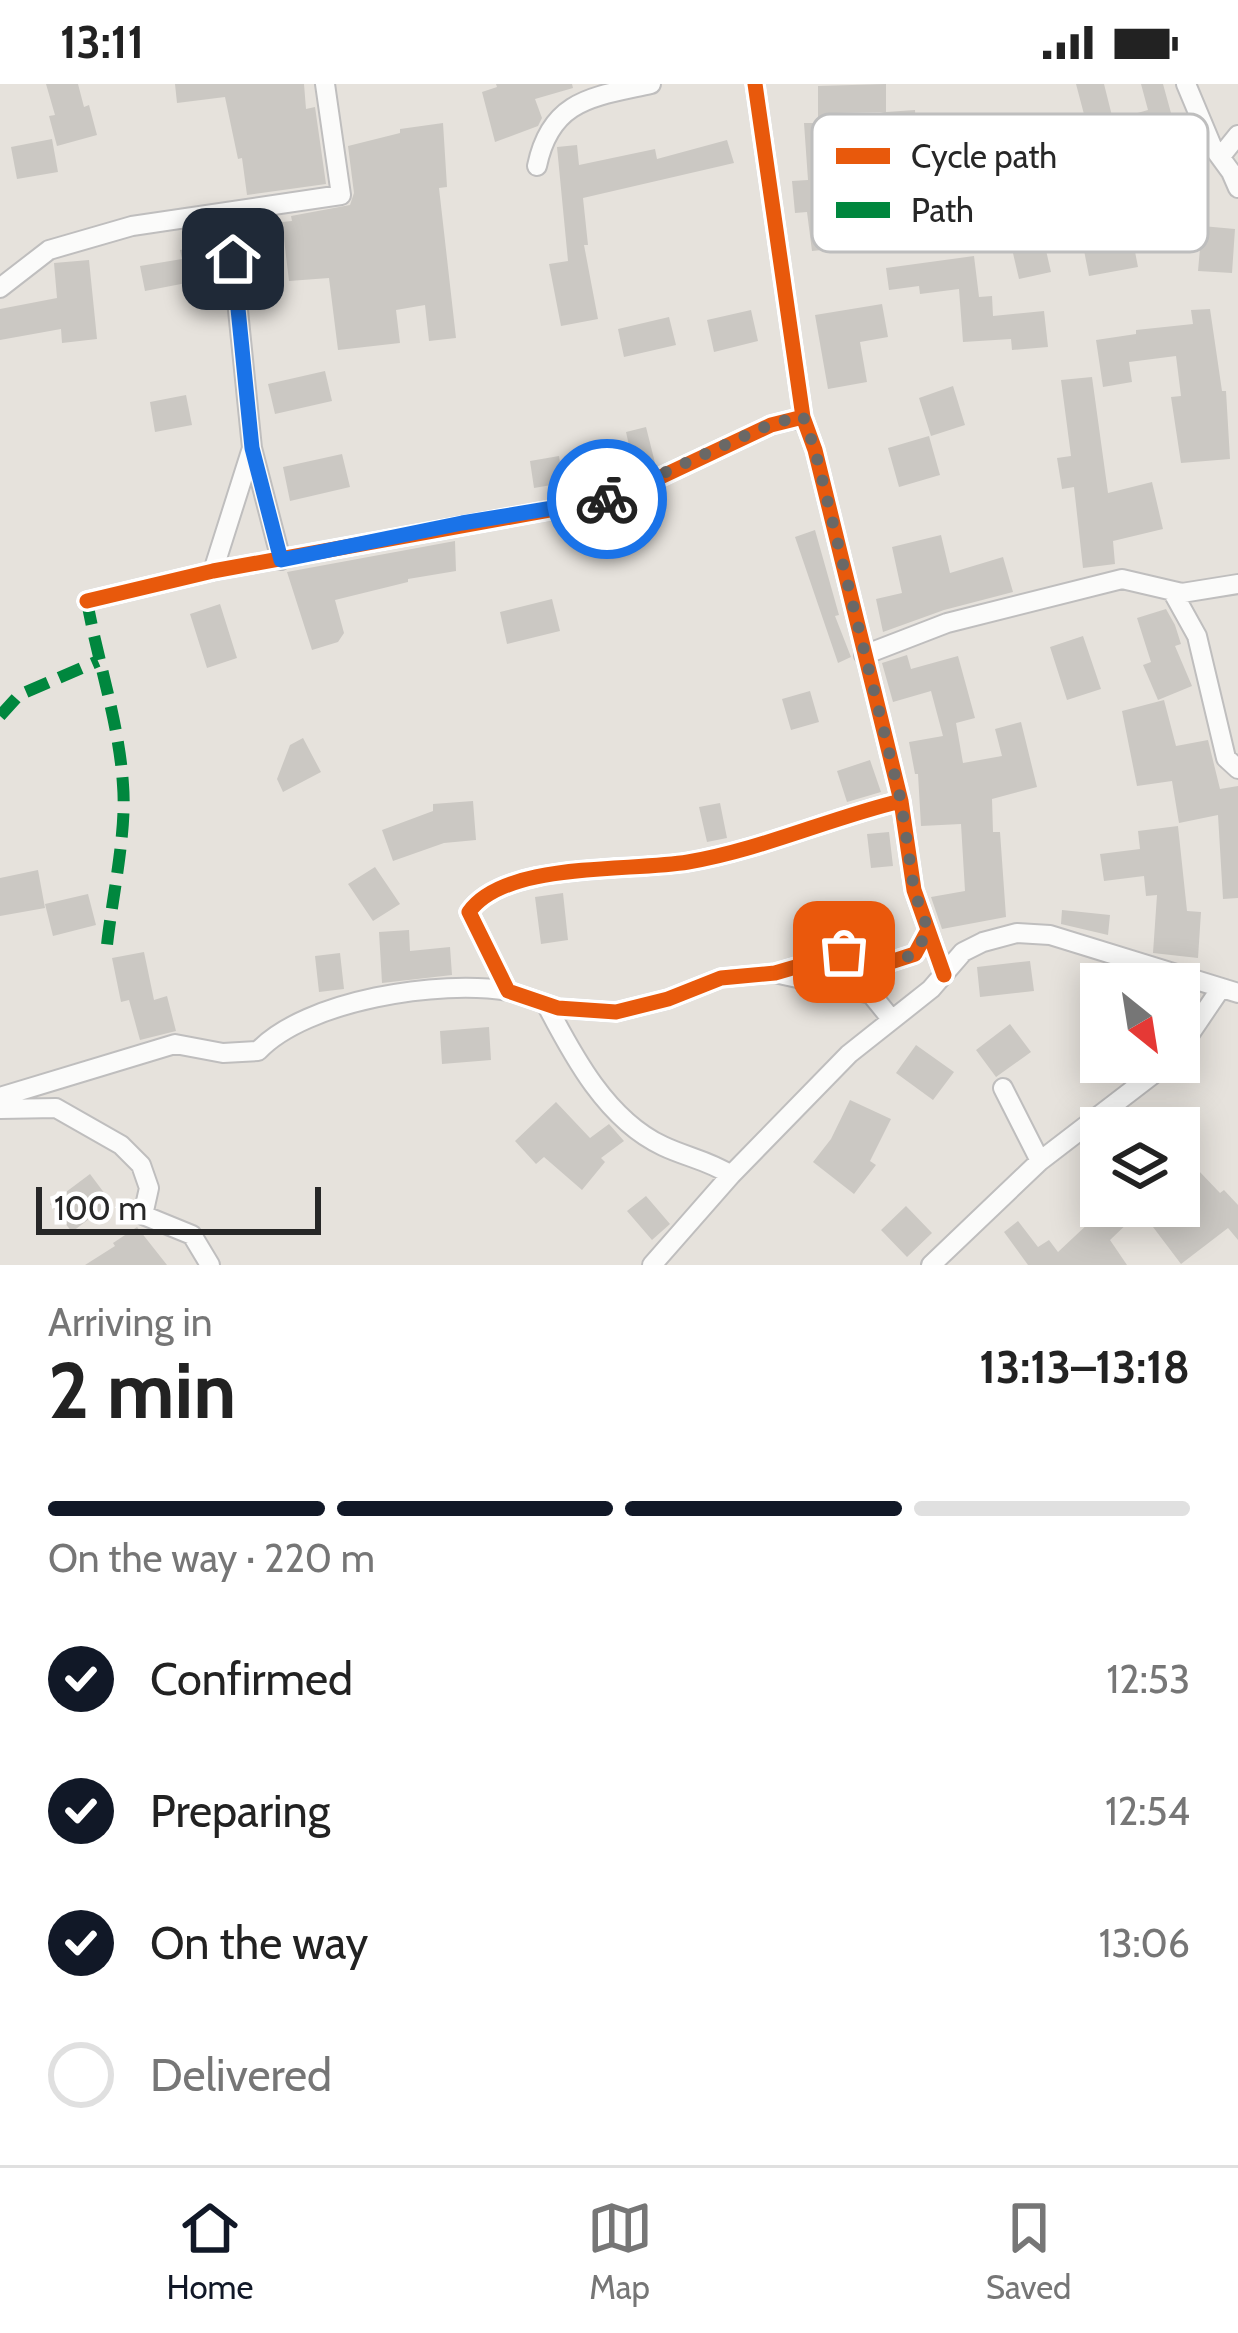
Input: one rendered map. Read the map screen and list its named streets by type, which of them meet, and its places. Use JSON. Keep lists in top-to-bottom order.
{
  "legend": ["Cycle path", "Path"],
  "scale_bar": "100 m",
  "north": "bottom right",
  "page": {
    "status": "13:11",
    "scale": "100 m",
    "heading": ["2 min", "Arriving in", "13:13–13:18"],
    "bar": "On the way · 220 m",
    "list": [
      ["Confirmed", "12:53"],
      ["Preparing", "12:54"],
      ["On the way", "13:06"],
      "Delivered"
    ],
    "tabs": ["Home", "Map", "Saved"]
  }
}
